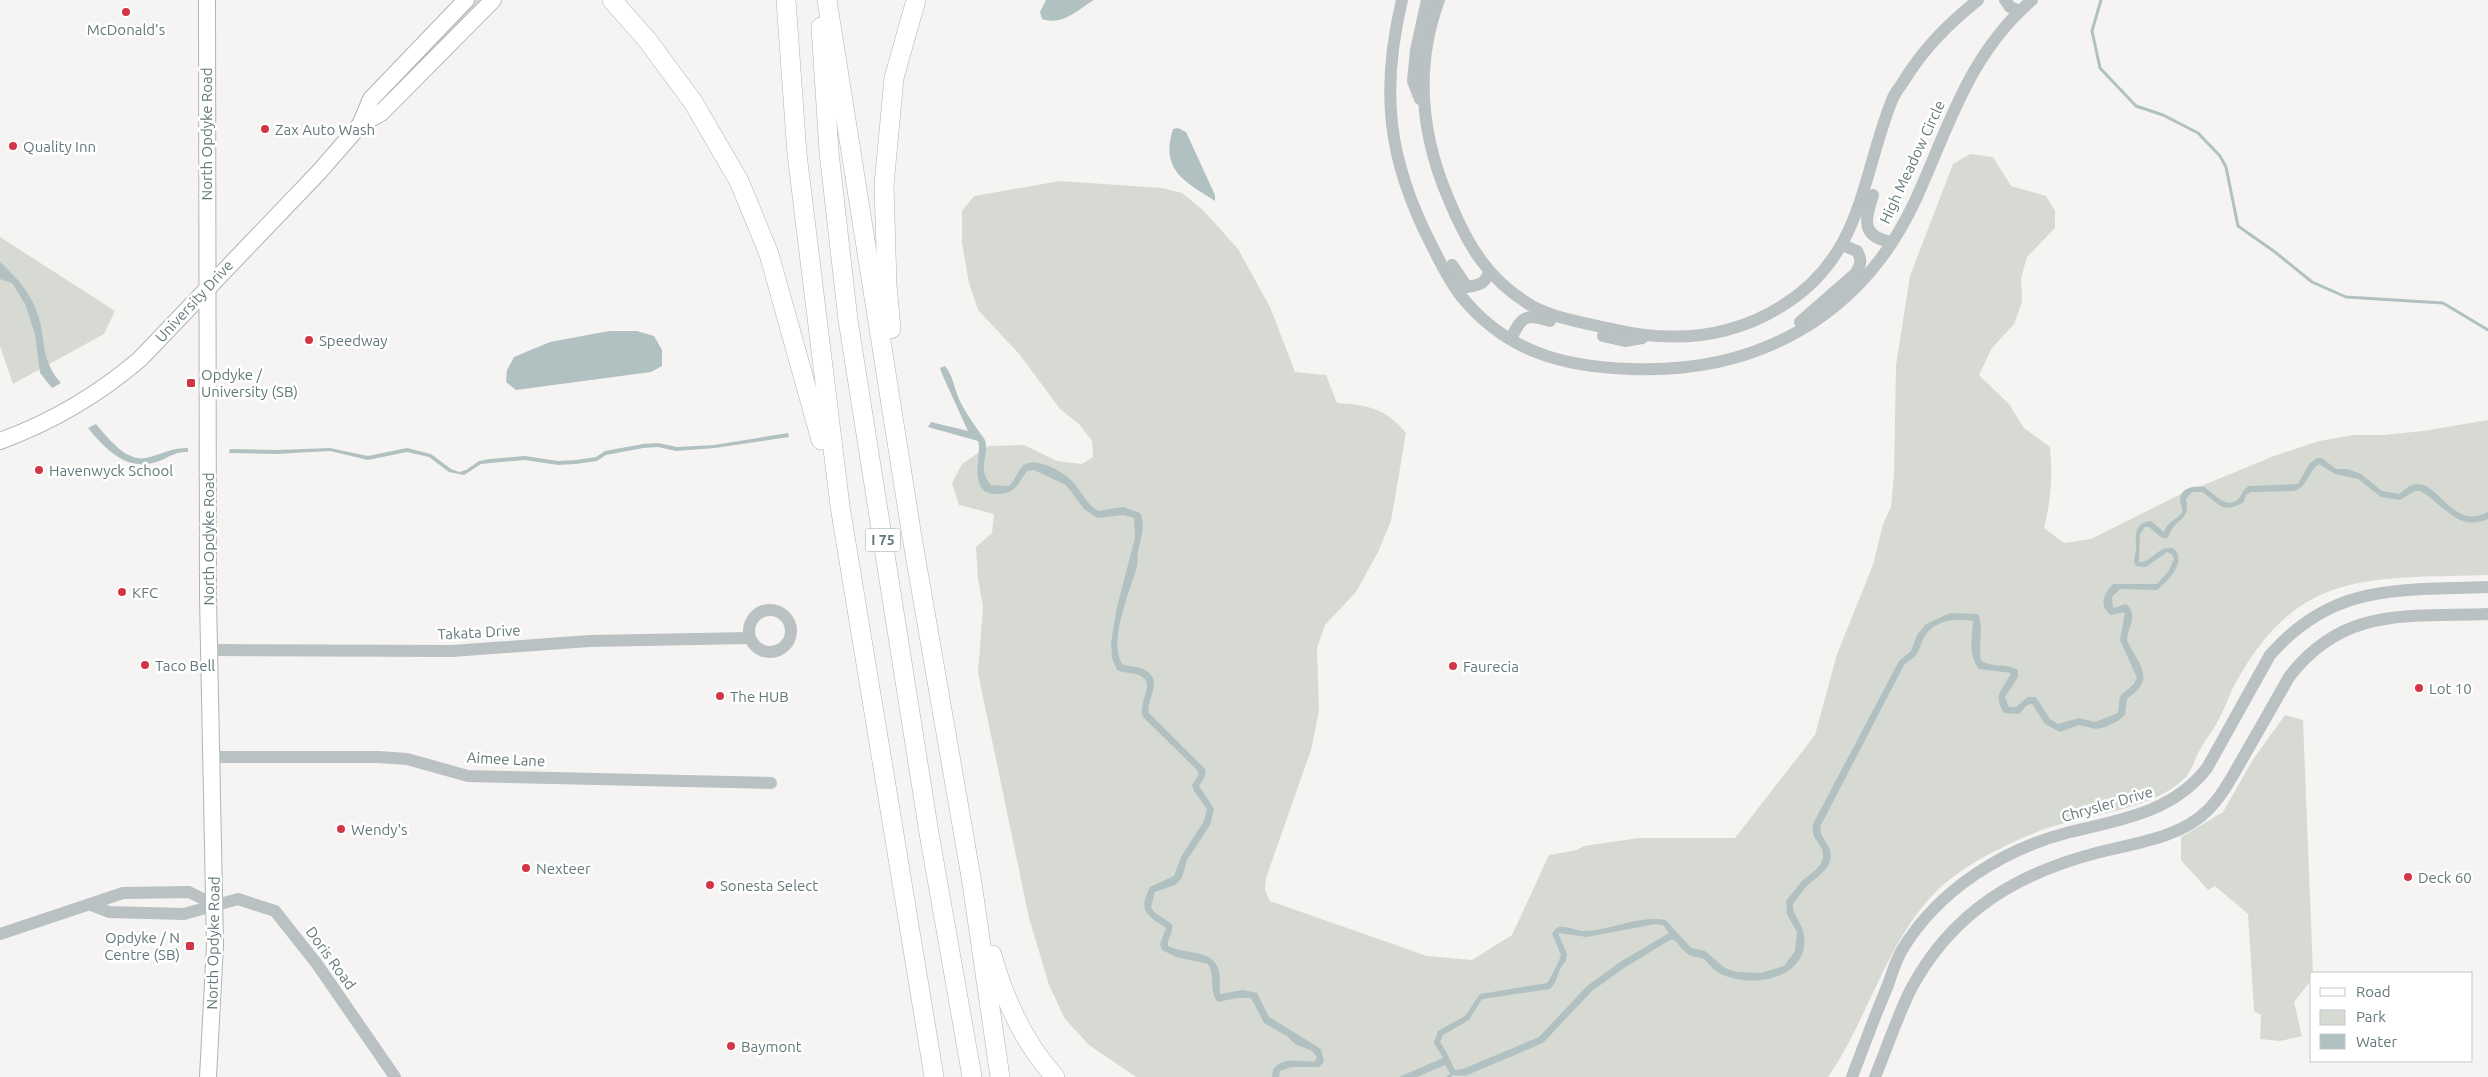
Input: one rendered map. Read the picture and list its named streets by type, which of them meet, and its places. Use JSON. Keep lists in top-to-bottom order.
{
  "streets": {
    "highway": ["I 75"],
    "main road": ["North Opdyke Road", "University Drive"],
    "street": [
      "High Meadow Circle",
      "Takata Drive",
      "Aimee Lane",
      "Chrysler Drive",
      "Doris Road"
    ]
  },
  "crossings": [
    ["North Opdyke Road", "University Drive"],
    ["North Opdyke Road", "Takata Drive"],
    ["North Opdyke Road", "Aimee Lane"],
    ["North Opdyke Road", "Doris Road"]
  ],
  "places": {
    "other": [
      "McDonald's",
      "Zax Auto Wash",
      "Quality Inn",
      "Speedway",
      "Havenwyck School",
      "KFC",
      "Taco Bell",
      "Faurecia",
      "Lot 10",
      "The HUB",
      "Wendy's",
      "Nexteer",
      "Deck 60",
      "Sonesta Select",
      "Baymont"
    ],
    "transit": ["Opdyke / University (SB)", "Opdyke / N Centre (SB)"]
  },
  "legend": ["Road", "Park", "Water"]
}
